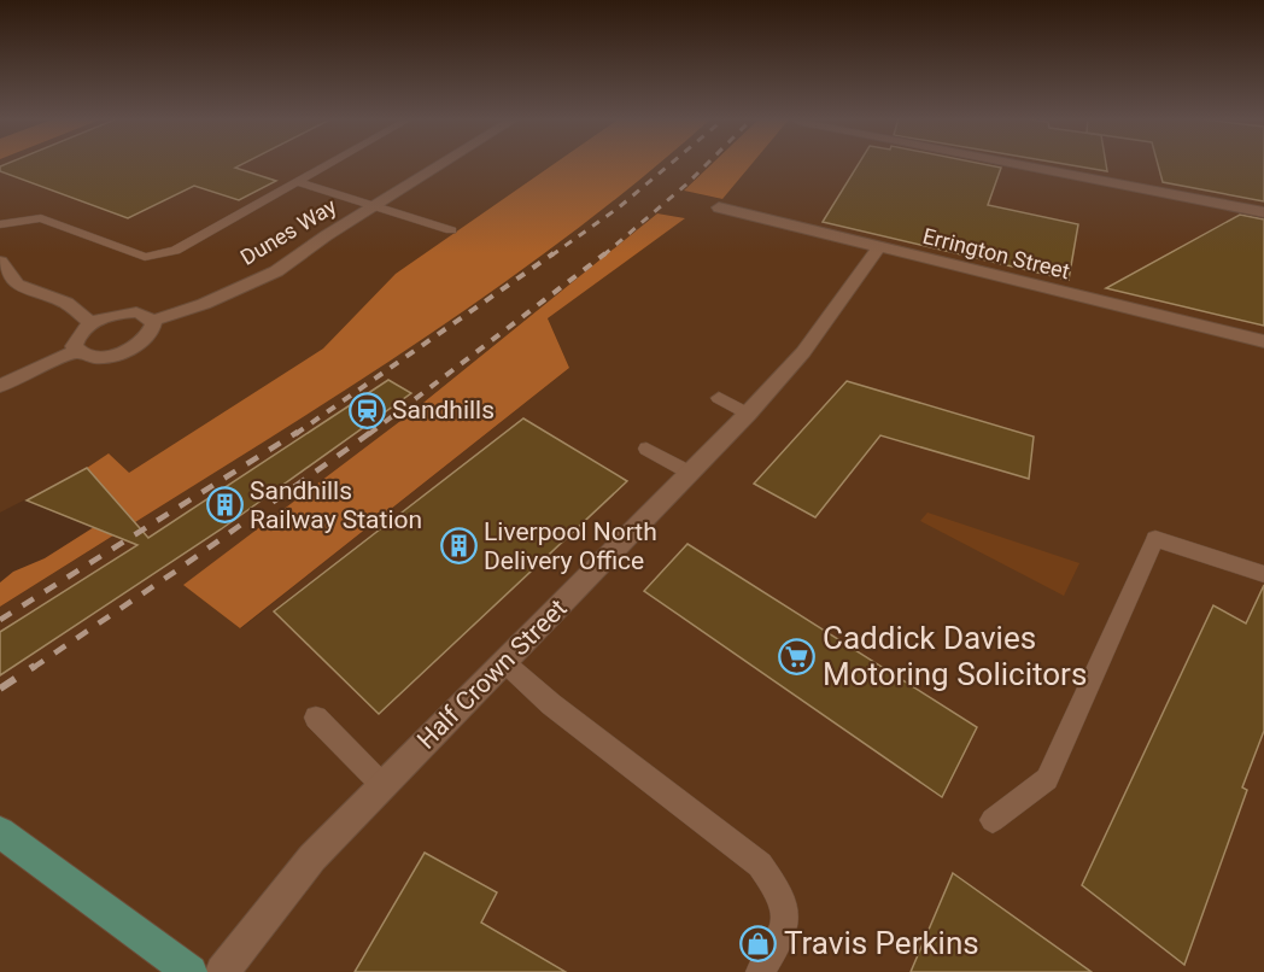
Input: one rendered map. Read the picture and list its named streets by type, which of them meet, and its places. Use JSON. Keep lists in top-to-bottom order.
{
  "streets": {
    "street": ["Dunes Way", "Errington Street", "Half Crown Street"]
  },
  "crossings": [
    ["Errington Street", "Half Crown Street"]
  ],
  "places": {
    "station": ["Sandhills"],
    "building": ["Sandhills Railway Station", "Liverpool North Delivery Office"],
    "supermarket": ["Caddick Davies Motoring Solicitors"],
    "shop": ["Travis Perkins"]
  }
}
